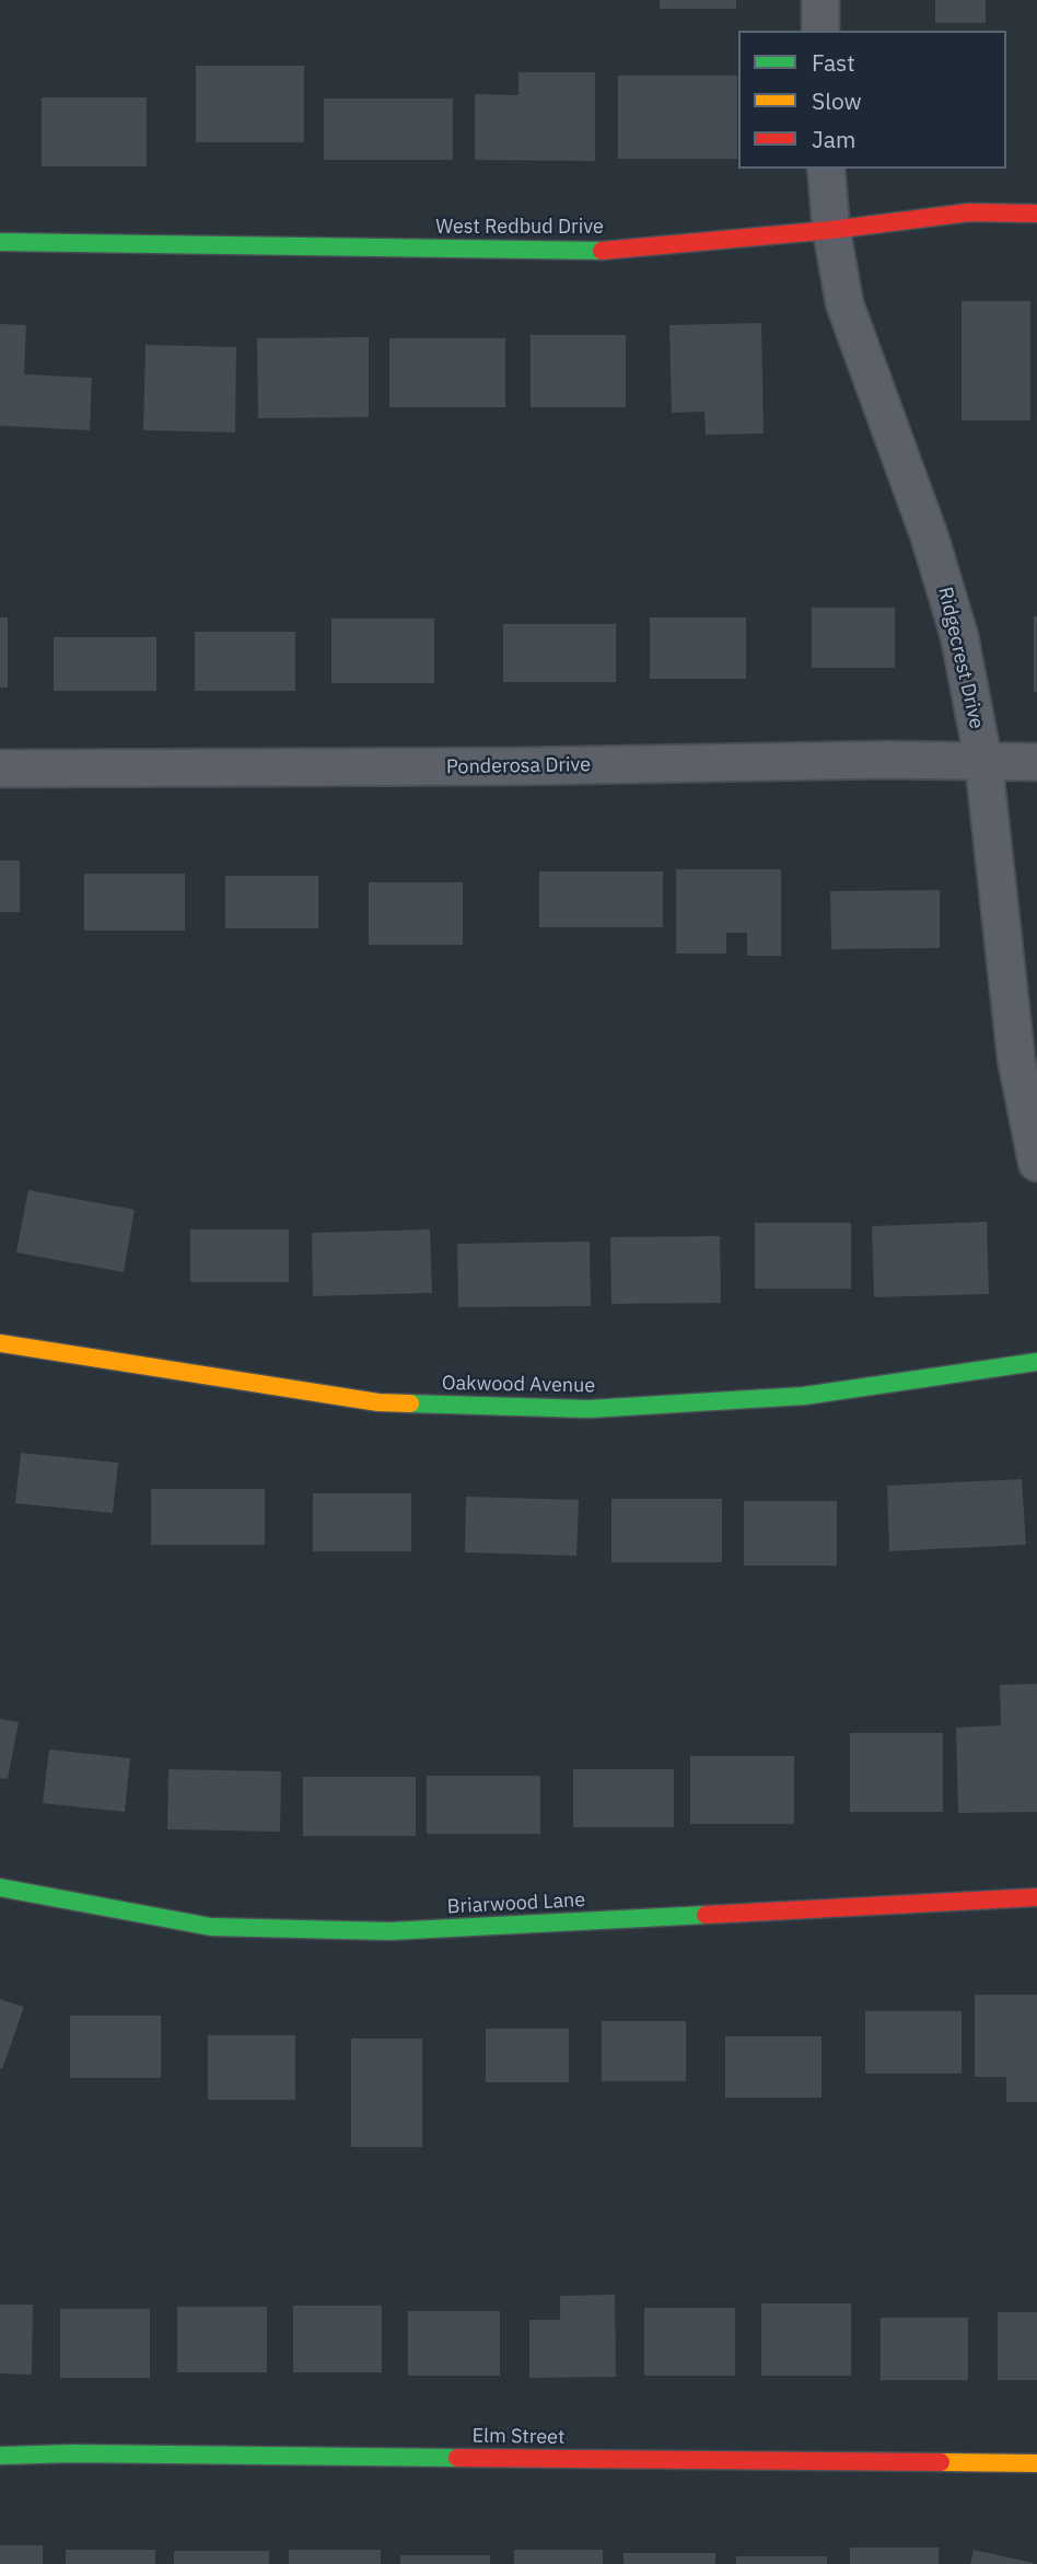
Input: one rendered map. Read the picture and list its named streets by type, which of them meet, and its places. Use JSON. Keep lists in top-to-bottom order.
{
  "streets": {
    "street": [
      "West Redbud Drive",
      "Ridgecrest Drive",
      "Ponderosa Drive",
      "Oakwood Avenue",
      "Briarwood Lane",
      "Elm Street"
    ]
  },
  "crossings": [
    ["West Redbud Drive", "Ridgecrest Drive"],
    ["Ridgecrest Drive", "Ponderosa Drive"]
  ],
  "legend": ["Fast", "Slow", "Jam"]
}
